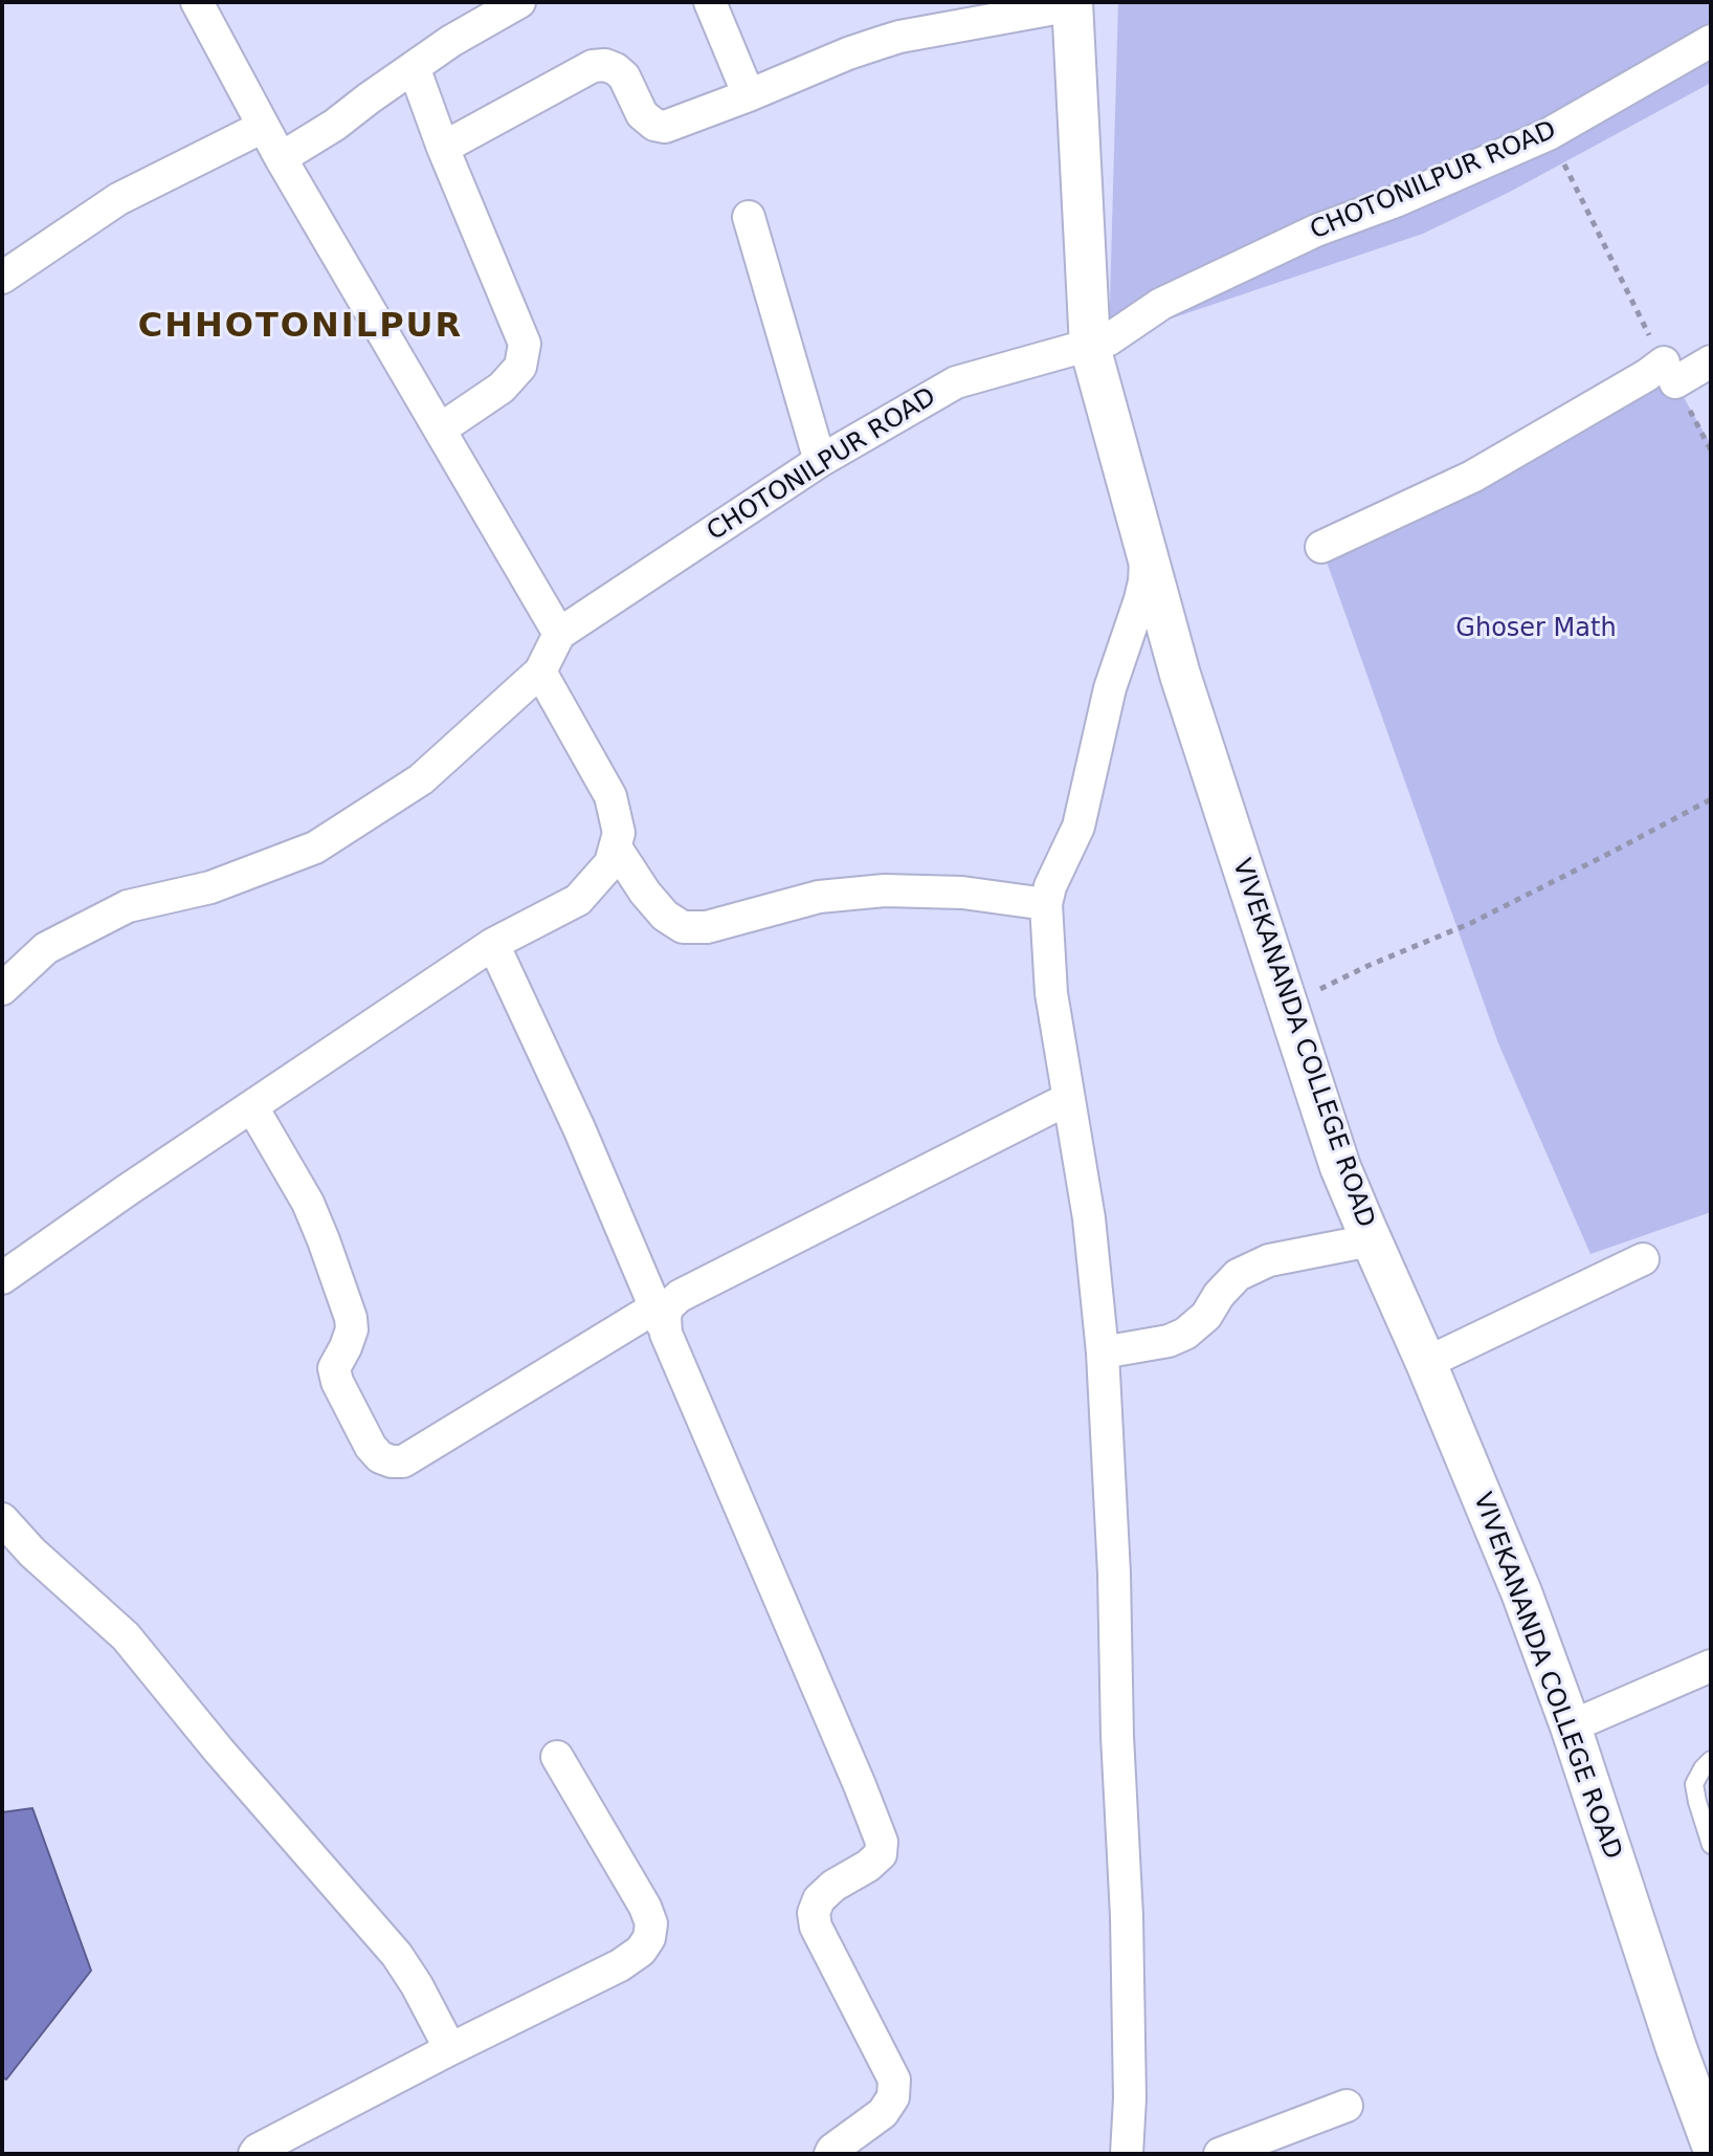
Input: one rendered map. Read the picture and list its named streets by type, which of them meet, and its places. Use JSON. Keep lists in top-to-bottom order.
{
  "streets": {
    "street": ["CHOTONILPUR ROAD", "VIVEKANANDA COLLEGE ROAD"]
  },
  "crossings": [
    ["CHOTONILPUR ROAD", "VIVEKANANDA COLLEGE ROAD"]
  ],
  "districts": ["CHHOTONILPUR"],
  "parks": ["Ghoser Math"]
}
